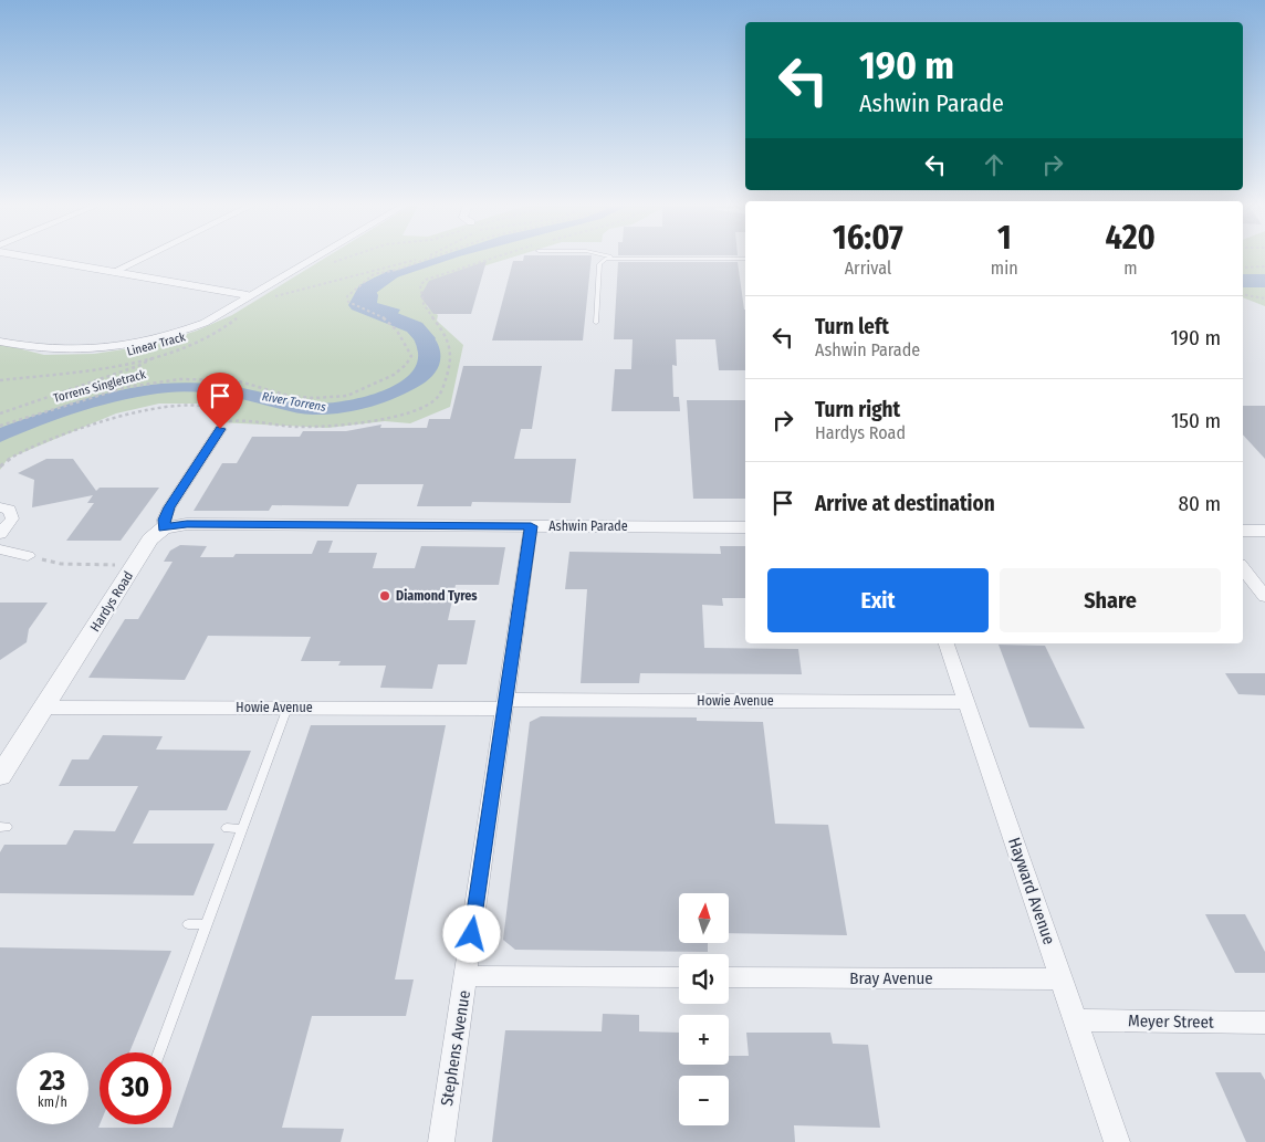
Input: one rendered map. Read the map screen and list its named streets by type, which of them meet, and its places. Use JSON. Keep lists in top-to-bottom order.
{
  "streets": {
    "street": [
      "Ashwin Parade",
      "Hardys Road",
      "Howie Avenue",
      "Hayward Avenue",
      "Bray Avenue",
      "Meyer Street",
      "Stephens Avenue"
    ],
    "path": ["Linear Track", "Torrens Singletrack"]
  },
  "crossings": [
    ["Ashwin Parade", "Hardys Road"],
    ["Ashwin Parade", "Stephens Avenue"],
    ["Hardys Road", "Howie Avenue"],
    ["Howie Avenue", "Hayward Avenue"],
    ["Howie Avenue", "Stephens Avenue"],
    ["Hayward Avenue", "Bray Avenue"],
    ["Hayward Avenue", "Meyer Street"]
  ],
  "water": ["River Torrens"],
  "places": ["Diamond Tyres"],
  "north": "top",
  "page": {
    "turn": ["190 m", "Ashwin Parade"],
    "eta": [
      "16:07",
      "Arrival",
      "1",
      "min",
      "420",
      "m"
    ],
    "list": [
      {
        "name": "Turn left",
        "note": "Ashwin Parade",
        "value": "190 m"
      },
      {
        "name": "Turn right",
        "note": "Hardys Road",
        "value": "150 m"
      },
      {
        "name": "Arrive at destination",
        "value": "80 m"
      }
    ],
    "buttons": ["Exit", "Share"],
    "map_buttons": ["+", "−"],
    "speed": "23 km/h",
    "limit": "30"
  }
}
